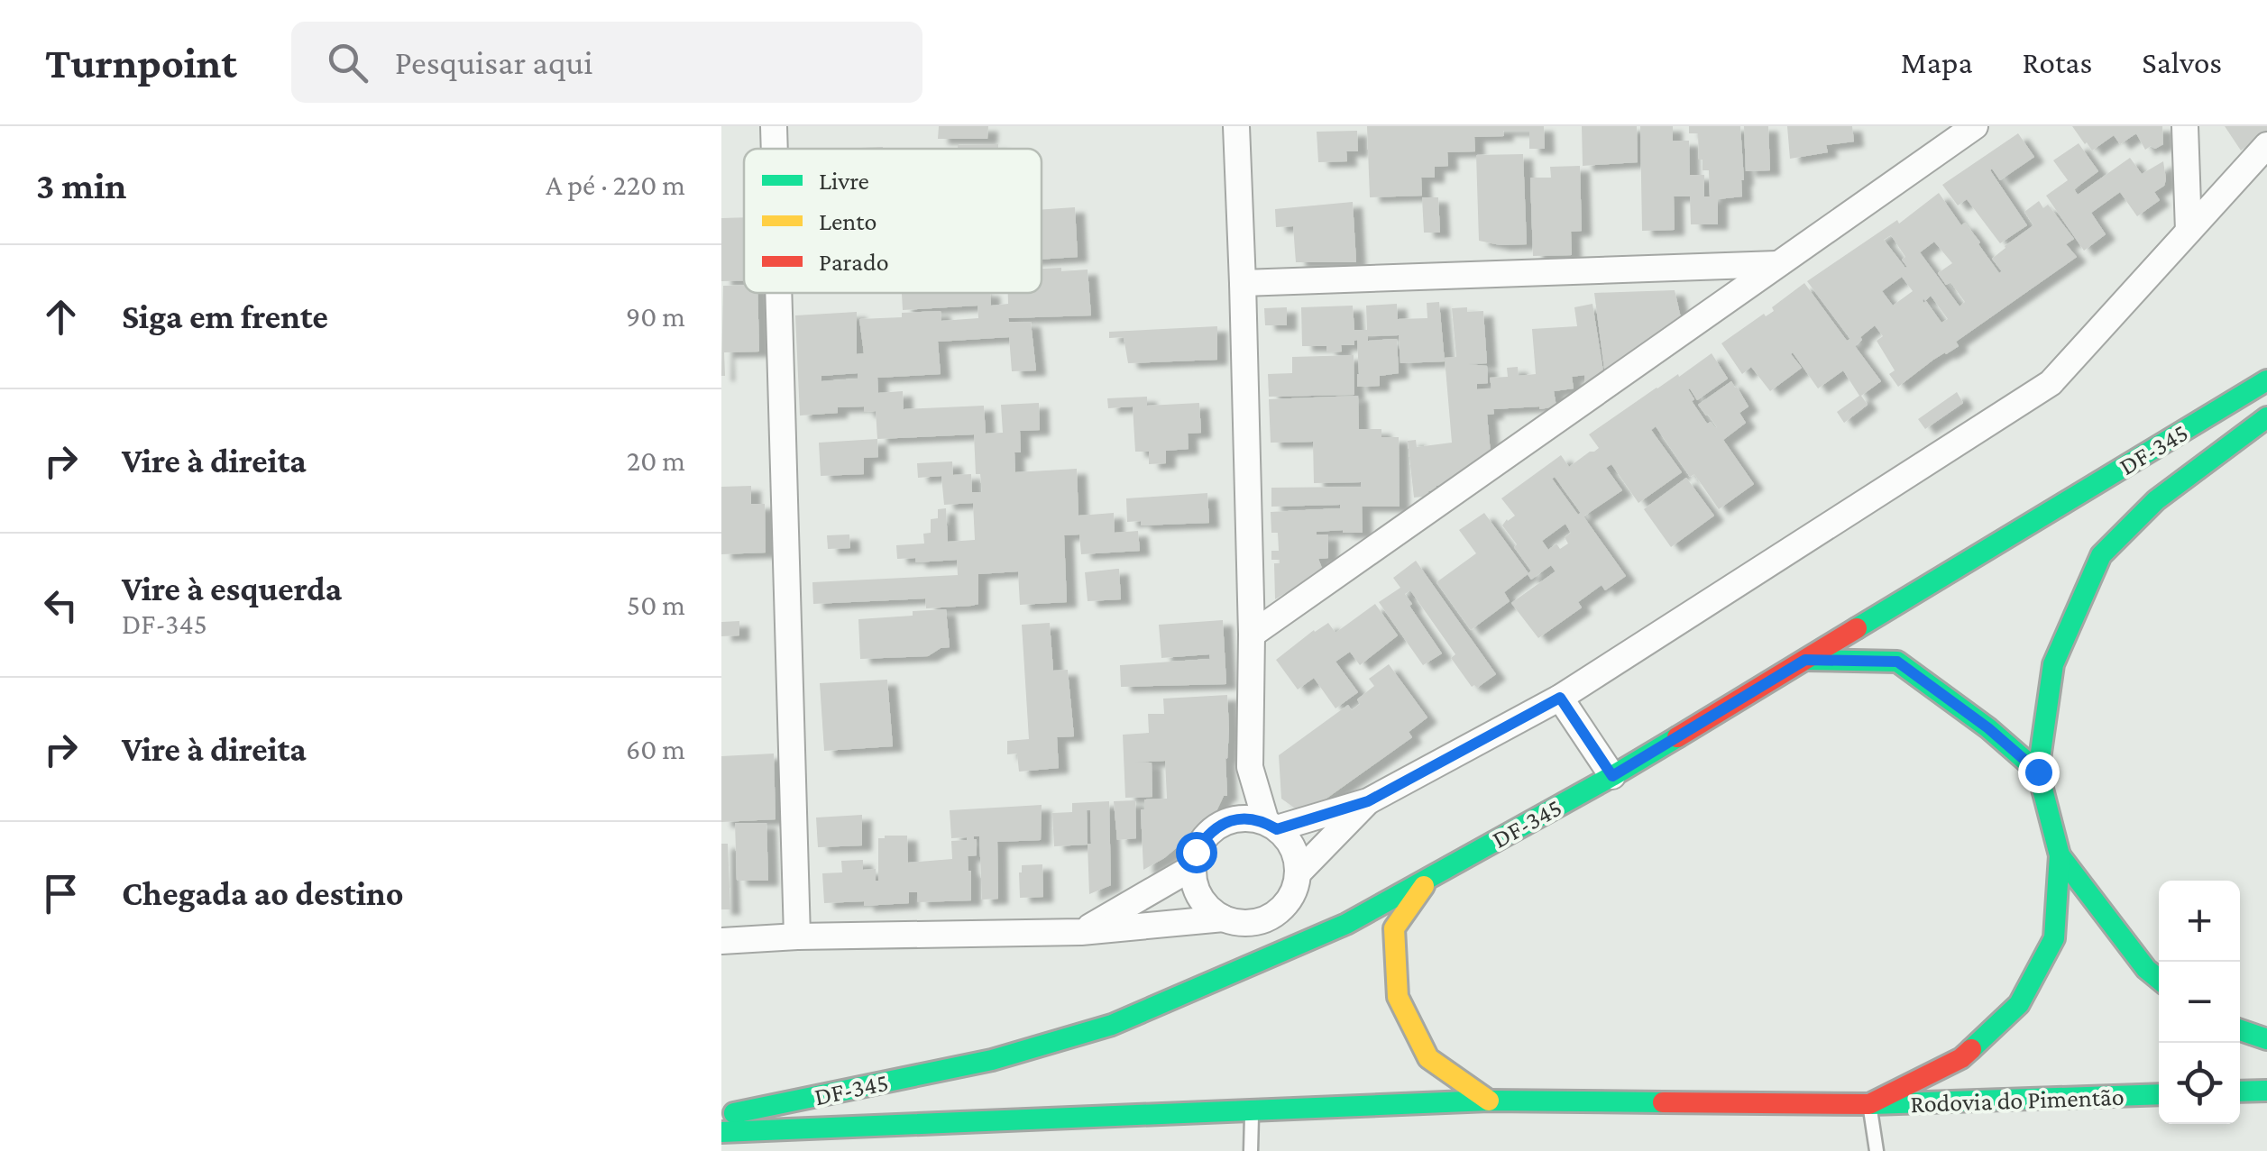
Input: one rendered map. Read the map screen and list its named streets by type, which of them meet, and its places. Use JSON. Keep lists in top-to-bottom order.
{
  "streets": {
    "main road": ["DF-345", "Rodovia do Pimentão"]
  },
  "legend": ["Livre", "Lento", "Parado"],
  "page": {
    "header": "Turnpoint",
    "search": "Pesquisar aqui",
    "nav": ["Mapa", "Rotas", "Salvos"],
    "heading": ["3 min", "A pé · 220 m"],
    "list": [
      ["Siga em frente", "90 m"],
      ["Vire à direita", "20 m"],
      ["Vire à esquerda", "DF-345", "50 m"],
      ["Vire à direita", "60 m"],
      "Chegada ao destino"
    ],
    "map_buttons": ["+", "−"]
  }
}
